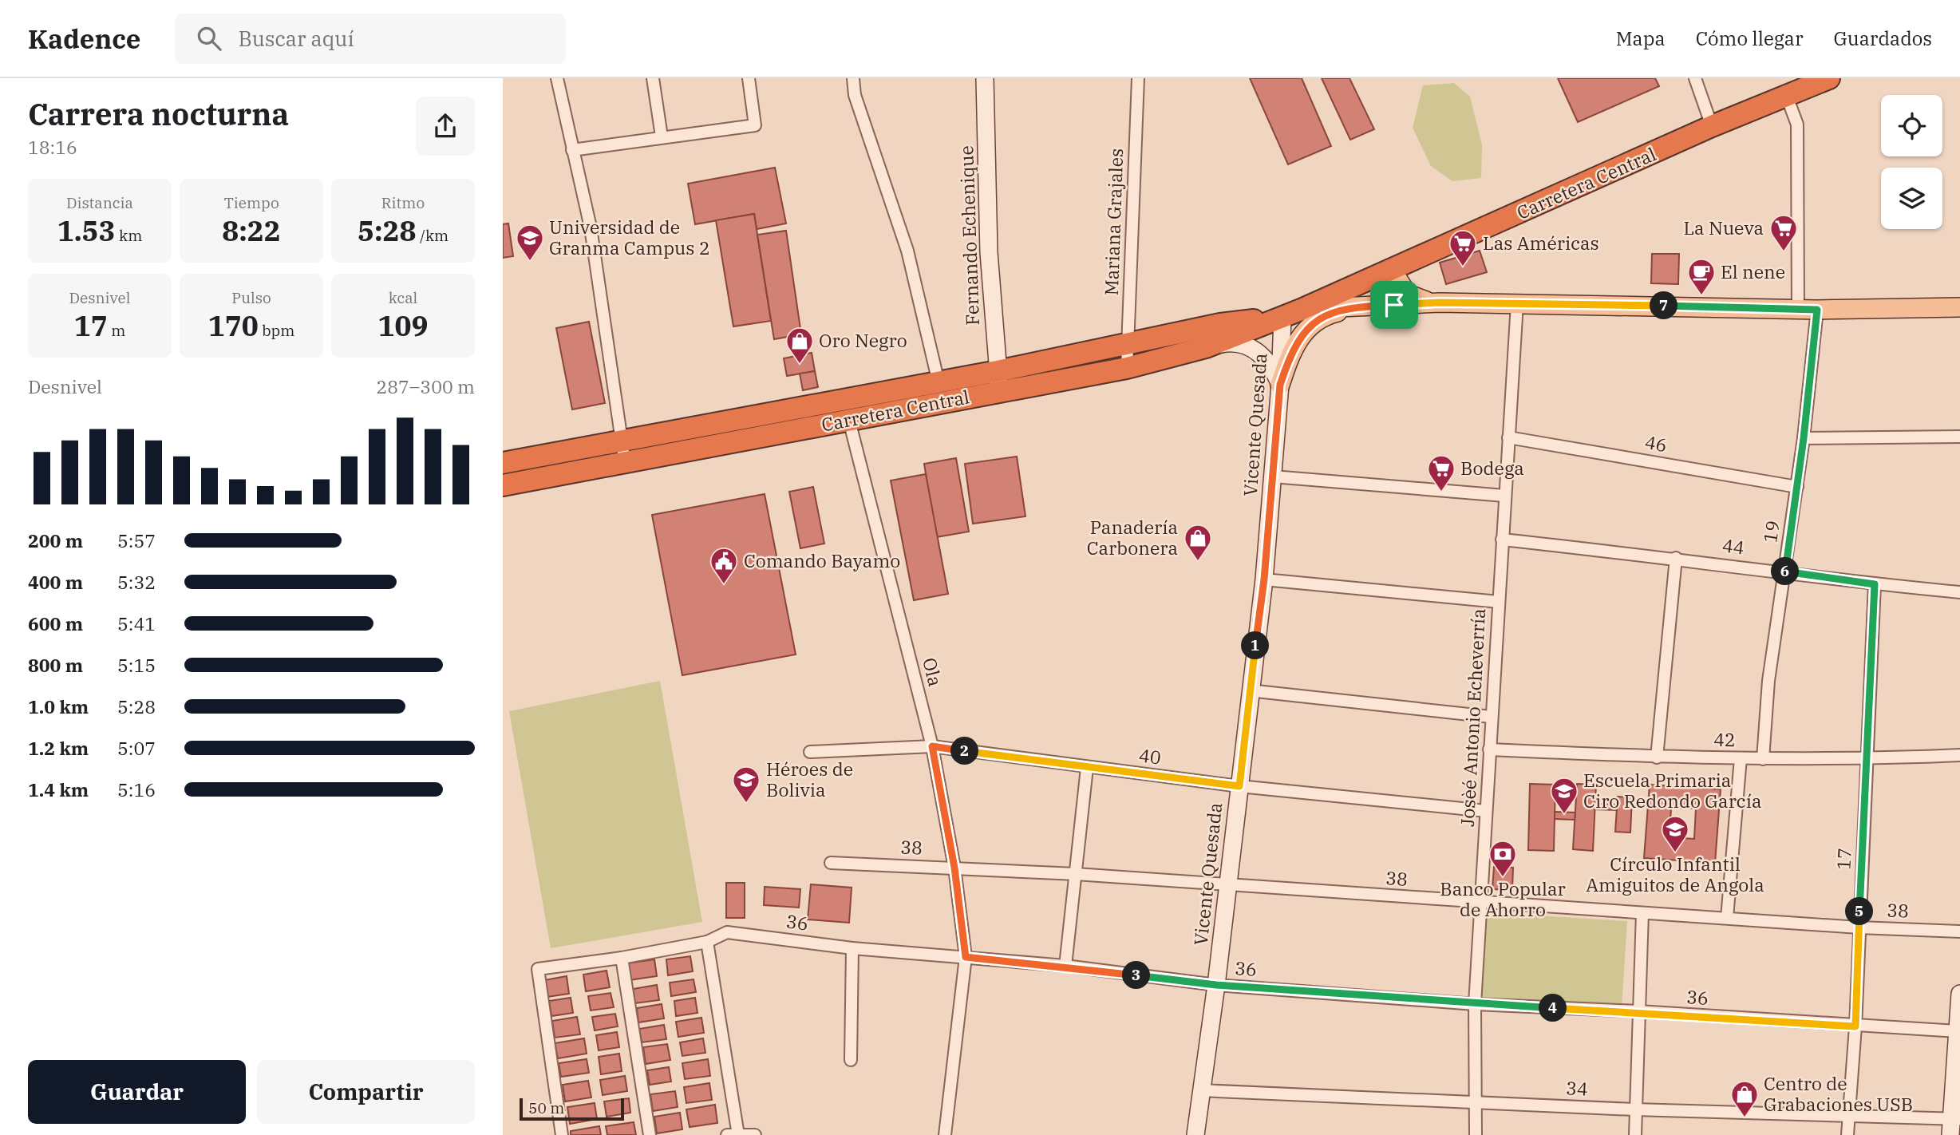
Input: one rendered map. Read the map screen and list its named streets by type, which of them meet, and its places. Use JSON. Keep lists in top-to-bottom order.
{
  "streets": {
    "highway": ["Carretera Central"],
    "street": [
      "Mariana Grajales",
      "Fernando Echenique",
      "Vicente Quesada",
      "46",
      "19",
      "44",
      "Ola",
      "Josèé Antonio Echeverría",
      "42",
      "40",
      "38",
      "17",
      "36",
      "34"
    ]
  },
  "crossings": [
    ["Carretera Central", "Mariana Grajales"],
    ["Carretera Central", "Fernando Echenique"],
    ["Carretera Central", "Vicente Quesada"],
    ["Carretera Central", "Ola"],
    ["Vicente Quesada", "40"],
    ["Vicente Quesada", "38"],
    ["Vicente Quesada", "36"],
    ["Vicente Quesada", "34"],
    ["46", "19"],
    ["46", "Josèé Antonio Echeverría"],
    ["19", "44"],
    ["19", "42"],
    ["44", "Josèé Antonio Echeverría"],
    ["44", "17"],
    ["Ola", "40"],
    ["Ola", "38"],
    ["Ola", "36"],
    ["Josèé Antonio Echeverría", "42"],
    ["Josèé Antonio Echeverría", "40"],
    ["Josèé Antonio Echeverría", "38"],
    ["Josèé Antonio Echeverría", "36"],
    ["Josèé Antonio Echeverría", "34"],
    ["42", "17"],
    ["38", "17"],
    ["17", "36"],
    ["17", "34"]
  ],
  "places": {
    "supermarket": ["La Nueva", "Las Américas", "Bodega"],
    "school or university": [
      "Universidad de Granma Campus 2",
      "Héroes de Bolivia",
      "Escuela Primaria Ciro Redondo García",
      "Círculo Infantil Amiguitos de Angola"
    ],
    "cafe": ["El nene"],
    "shop": ["Oro Negro", "Panadería Carbonera", "Centro de Grabaciones USB"],
    "public building": ["Comando Bayamo"],
    "bank": ["Banco Popular de Ahorro"]
  },
  "scale_bar": "50 m",
  "page": {
    "header": "Kadence",
    "search": "Buscar aquí",
    "nav": ["Mapa", "Cómo llegar", "Guardados"],
    "heading": ["Carrera nocturna", "18:16"],
    "stats": [
      ["Distancia", "1.53 km"],
      ["Tiempo", "8:22"],
      ["Ritmo", "5:28 /km"],
      ["Desnivel", "17 m"],
      ["Pulso", "170 bpm"],
      ["kcal", "109"]
    ],
    "pins": [
      "7",
      "6",
      "1",
      "2",
      "5",
      "3",
      "4"
    ],
    "chart": ["Desnivel", "287–300 m"],
    "list": [
      {
        "name": "200 m",
        "note": "5:57"
      },
      {
        "name": "400 m",
        "note": "5:32"
      },
      {
        "name": "600 m",
        "note": "5:41"
      },
      {
        "name": "800 m",
        "note": "5:15"
      },
      {
        "name": "1.0 km",
        "note": "5:28"
      },
      {
        "name": "1.2 km",
        "note": "5:07"
      },
      {
        "name": "1.4 km",
        "note": "5:16"
      }
    ],
    "buttons": ["Guardar", "Compartir"],
    "scale": "50 m"
  }
}
